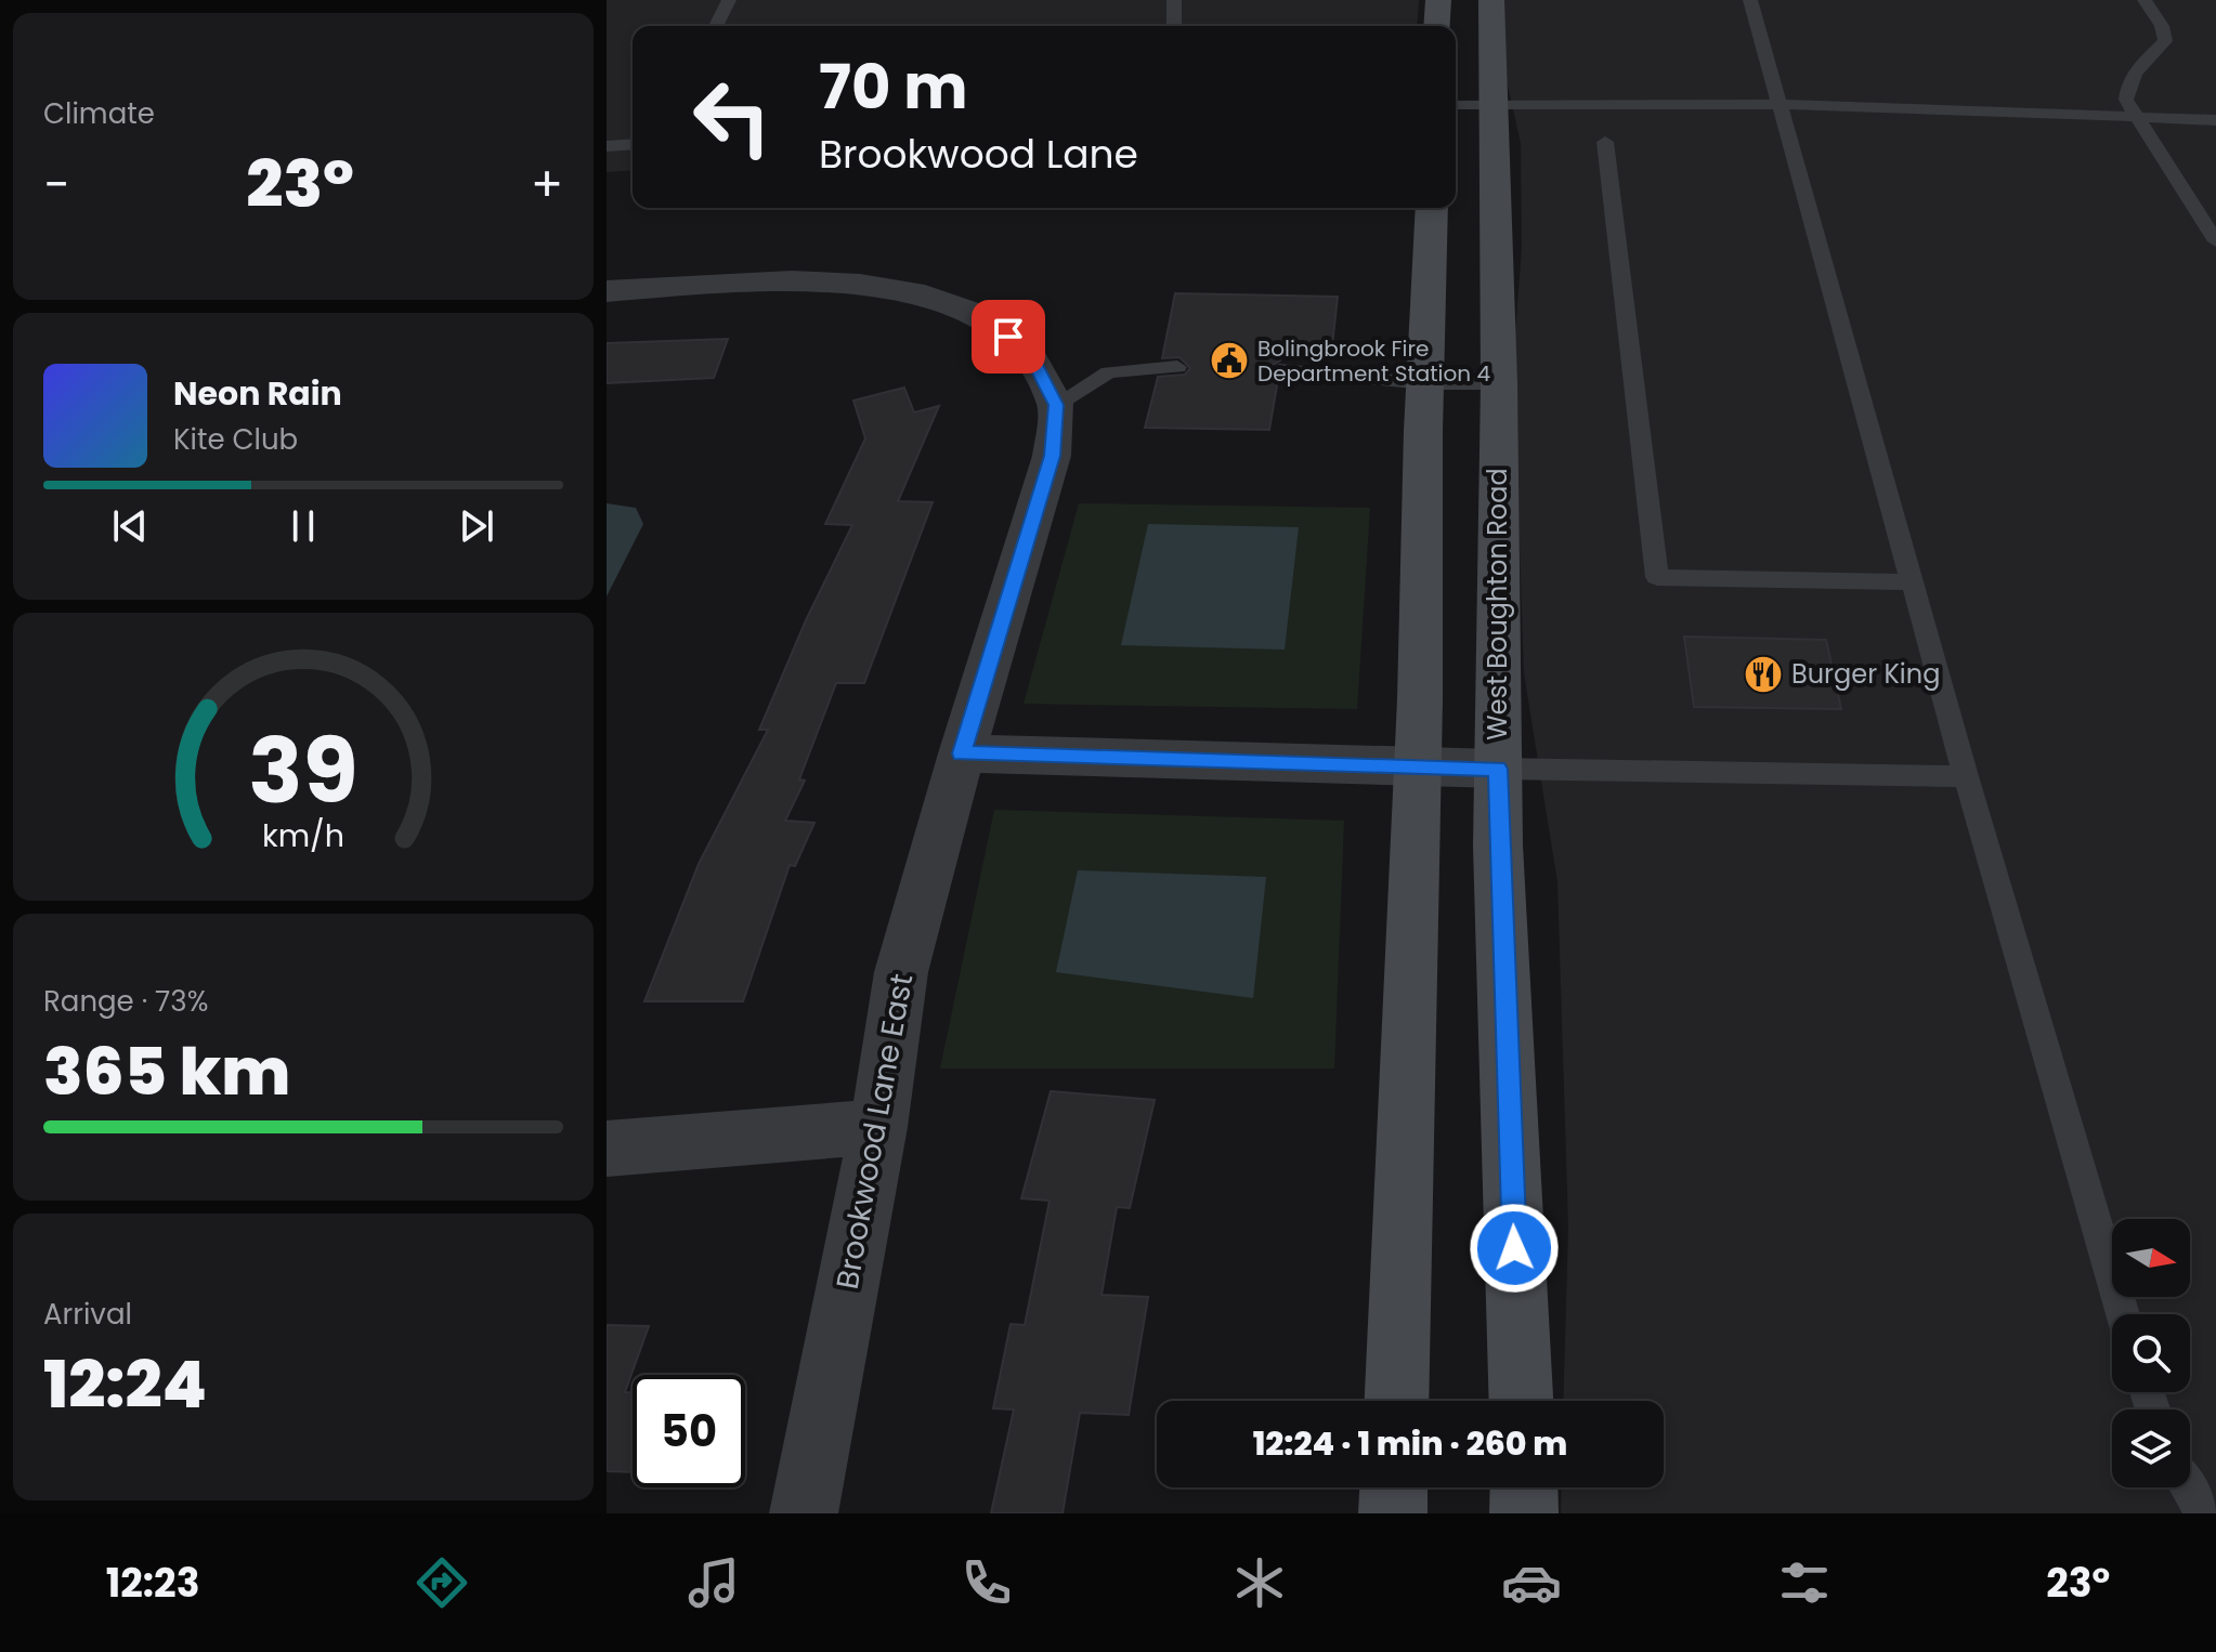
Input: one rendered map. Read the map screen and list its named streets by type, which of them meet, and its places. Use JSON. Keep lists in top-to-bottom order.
{
  "streets": {
    "main road": ["West Boughton Road"],
    "street": ["Brookwood Lane East"]
  },
  "places": {
    "public building": ["Bolingbrook Fire Department Station 4"],
    "restaurant": ["Burger King"]
  },
  "north": "right",
  "page": {
    "tile": [
      "Climate",
      ["Range · 73%", "365 km"],
      ["Arrival", "12:24"]
    ],
    "turn": ["70 m", "Brookwood Lane"],
    "heat": ["−", "23°", "+"],
    "song": ["Neon Rain", "Kite Club"],
    "limit": "50",
    "trip": "12:24 · 1 min · 260 m",
    "tabs": ["12:23", "23°"],
    "gauge": ["39", "km/h"]
  }
}
